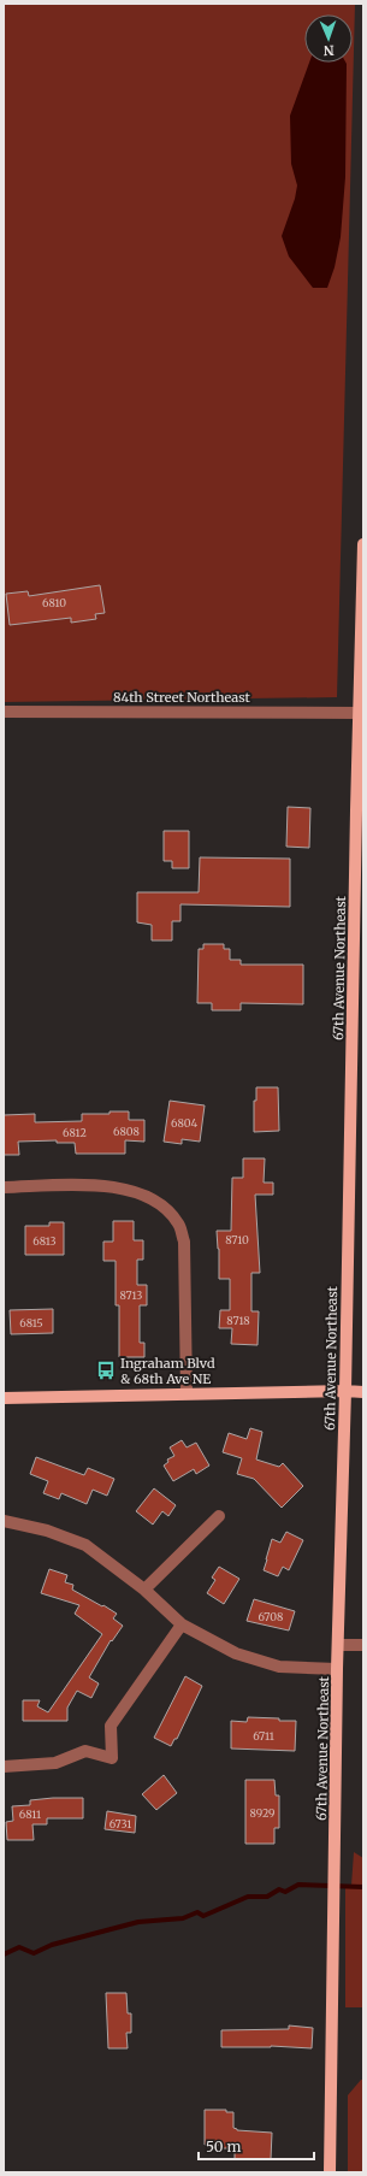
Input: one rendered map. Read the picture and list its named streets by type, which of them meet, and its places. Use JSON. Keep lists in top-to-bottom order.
{
  "streets": {
    "main road": ["67th Avenue Northeast"],
    "street": ["84th Street Northeast"]
  },
  "crossings": [
    ["84th Street Northeast", "67th Avenue Northeast"]
  ],
  "places": {
    "bus stop": ["Ingraham Blvd & 68th Ave NE"]
  },
  "house_numbers": [
    "6810",
    "6804",
    "6808",
    "6812",
    "8710",
    "6813",
    "8713",
    "8718",
    "6815",
    "6708",
    "6711",
    "8929",
    "6811",
    "6731"
  ],
  "scale_bar": "50 m",
  "north": "bottom"
}
